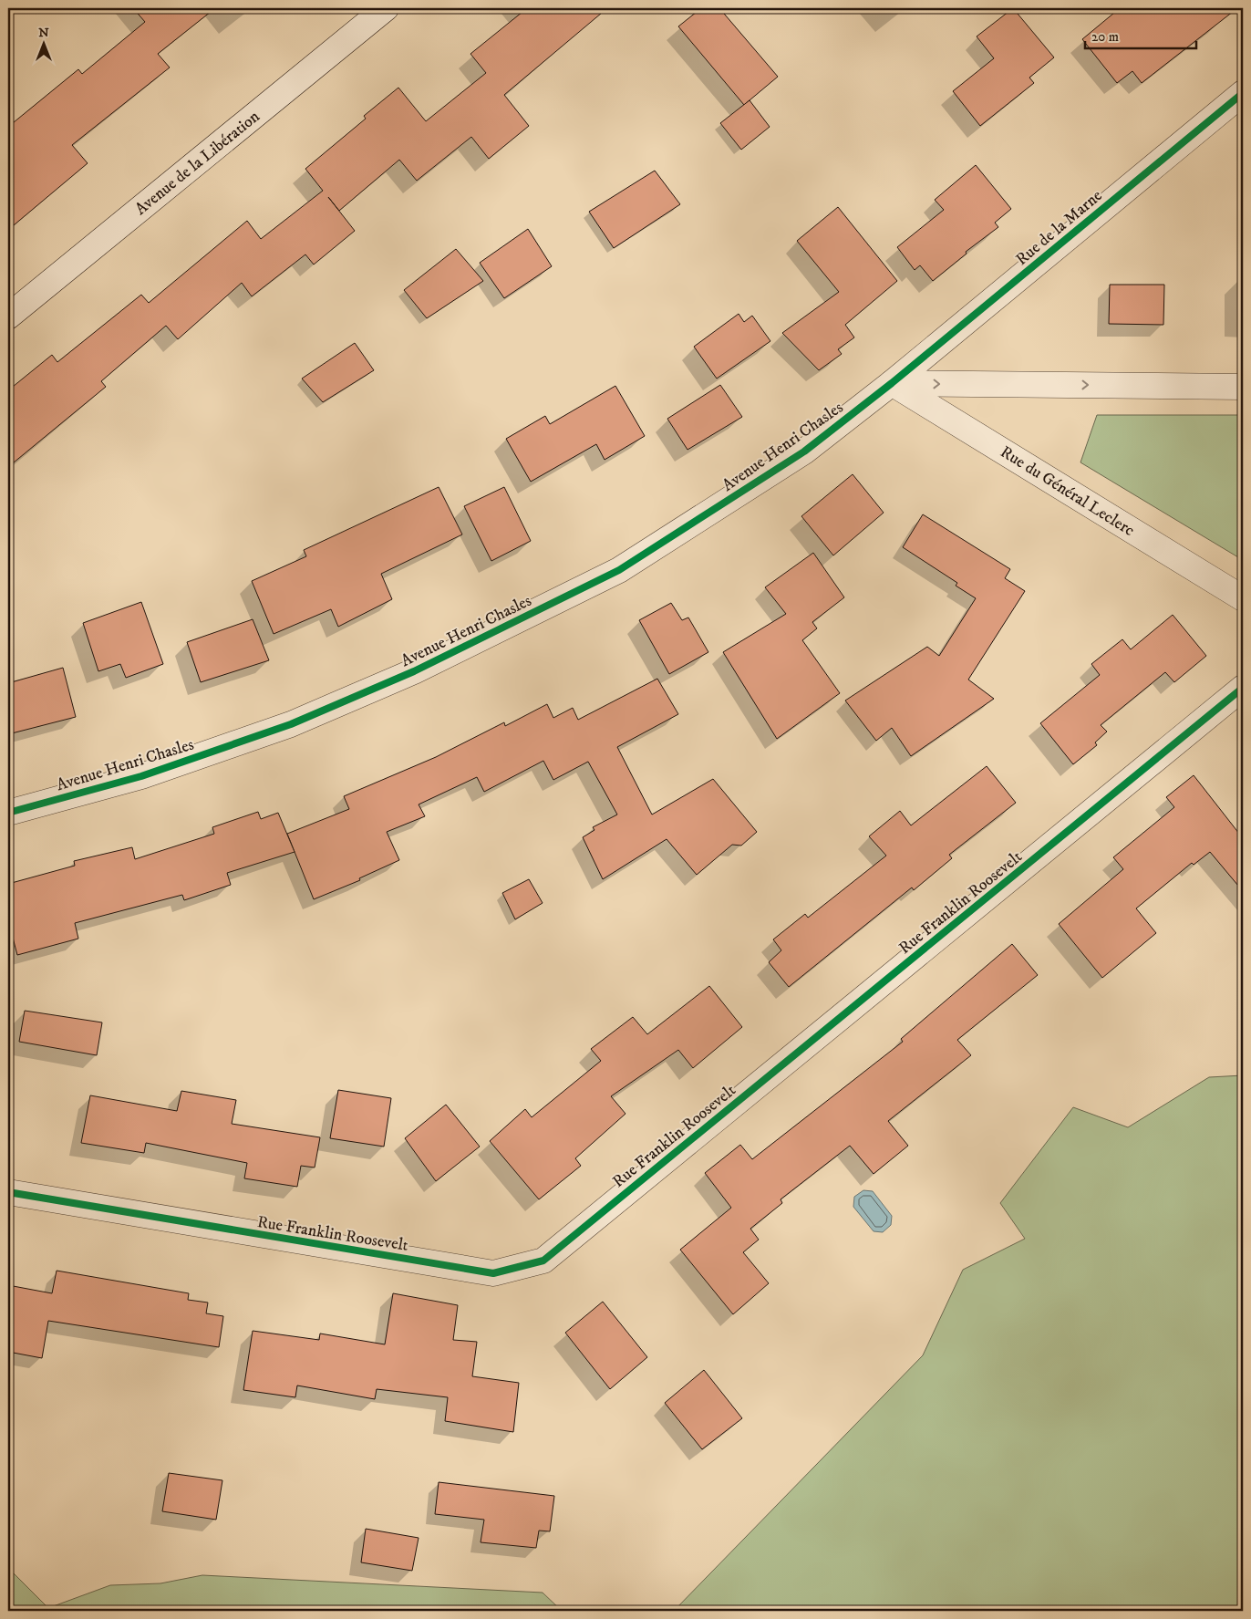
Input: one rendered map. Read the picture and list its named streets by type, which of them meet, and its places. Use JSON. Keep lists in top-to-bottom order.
{
  "streets": {
    "street": [
      "Avenue de la Libération",
      "Rue de la Marne",
      "Avenue Henri Chasles",
      "Rue du Général Leclerc",
      "Rue Franklin Roosevelt"
    ]
  },
  "crossings": [
    ["Rue de la Marne", "Avenue Henri Chasles"],
    ["Rue de la Marne", "Rue du Général Leclerc"],
    ["Avenue Henri Chasles", "Rue du Général Leclerc"]
  ],
  "scale_bar": "20 m",
  "north": "top"
}
